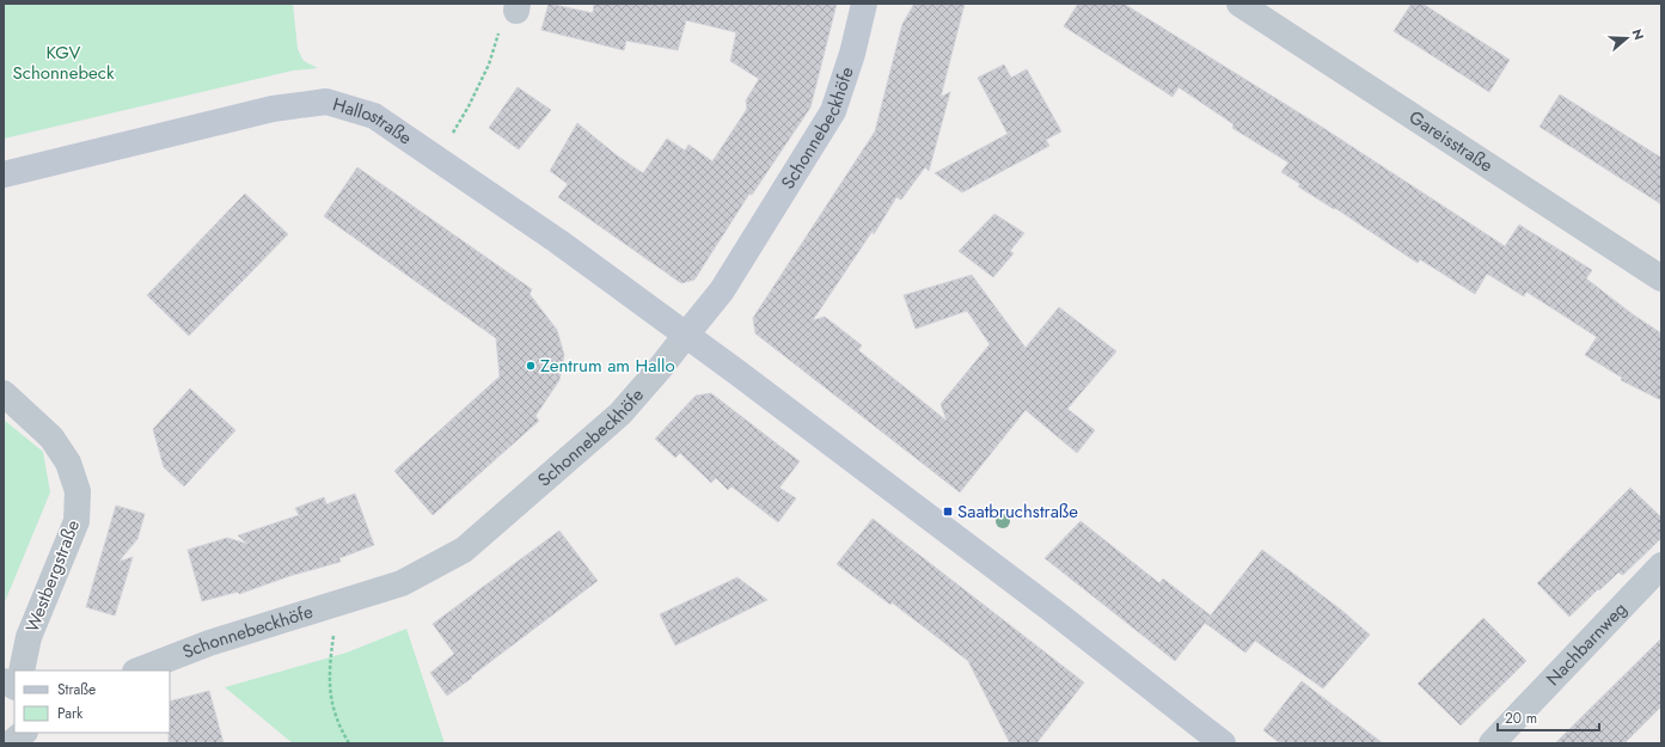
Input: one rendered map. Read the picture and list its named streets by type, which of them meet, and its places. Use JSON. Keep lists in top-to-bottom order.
{
  "streets": {
    "main road": ["Hallostraße", "Schonnebeckhöfe"],
    "street": ["Gareisstraße", "Westbergstraße", "Nachbarnweg"]
  },
  "crossings": [
    ["Hallostraße", "Schonnebeckhöfe"]
  ],
  "parks": ["KGV Schonnebeck"],
  "places": {
    "other": ["Zentrum am Hallo"],
    "transit": ["Saatbruchstraße"]
  },
  "legend": ["Straße", "Park"],
  "scale_bar": "20 m",
  "north": "right"
}
